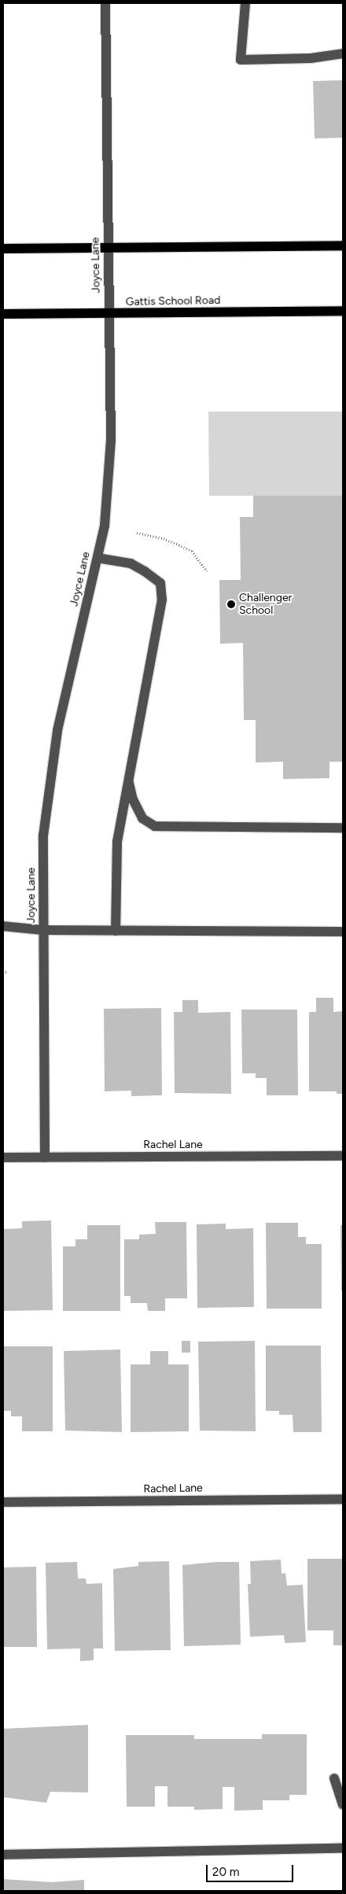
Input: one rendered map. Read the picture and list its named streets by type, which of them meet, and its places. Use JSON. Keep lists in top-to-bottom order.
{
  "streets": {
    "main road": ["Gattis School Road"],
    "street": ["Joyce Lane", "Rachel Lane"]
  },
  "crossings": [
    ["Joyce Lane", "Gattis School Road"],
    ["Joyce Lane", "Rachel Lane"]
  ],
  "places": ["Challenger School"],
  "scale_bar": "20 m"
}
